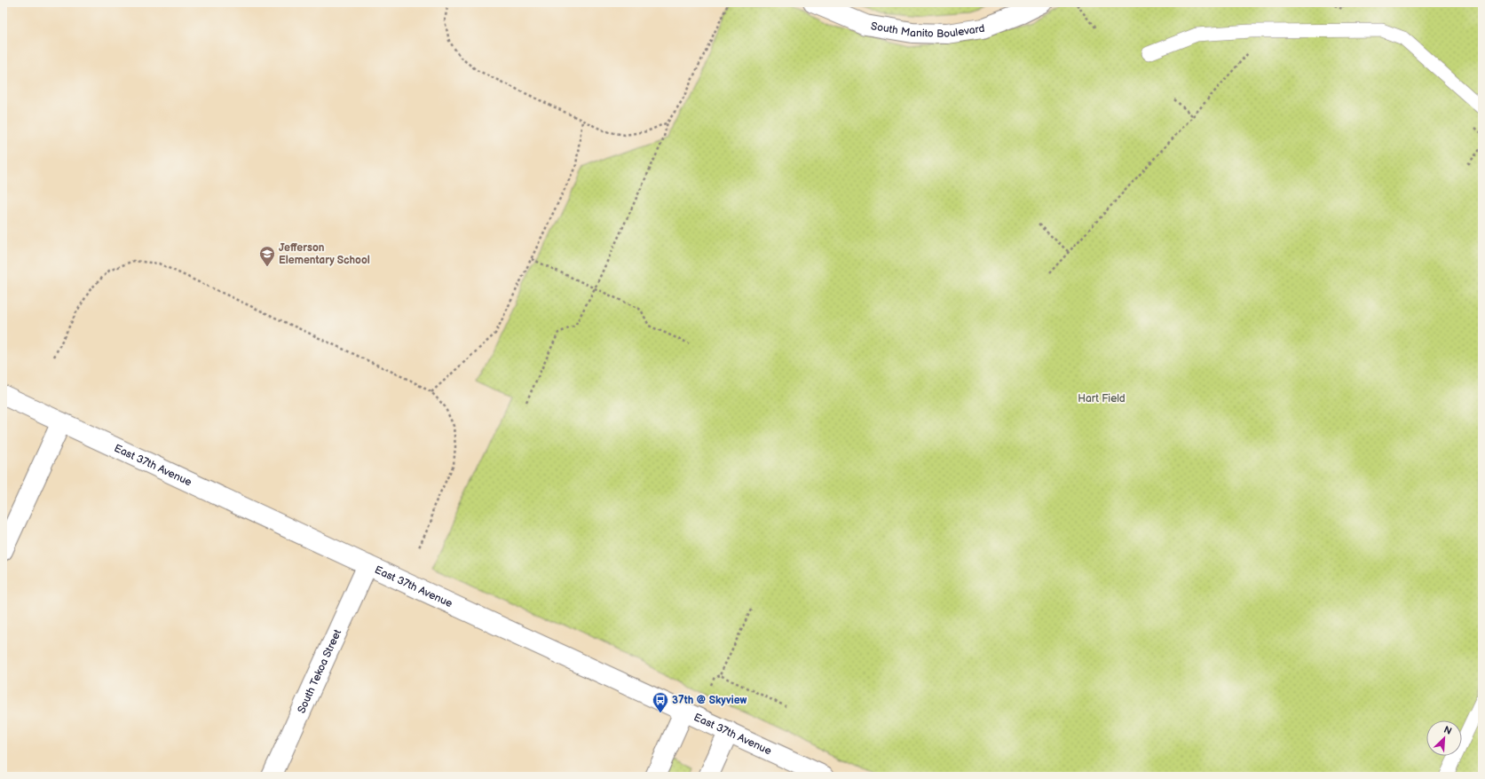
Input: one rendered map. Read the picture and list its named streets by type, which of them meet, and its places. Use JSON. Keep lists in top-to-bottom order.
{
  "streets": {
    "street": ["South Manito Boulevard", "East 37th Avenue", "South Tekoa Street"]
  },
  "crossings": [
    ["East 37th Avenue", "South Tekoa Street"]
  ],
  "parks": ["Hart Field"],
  "places": {
    "school or university": ["Jefferson Elementary School"],
    "bus stop": ["37th @ Skyview"]
  },
  "north": "top right"
}
